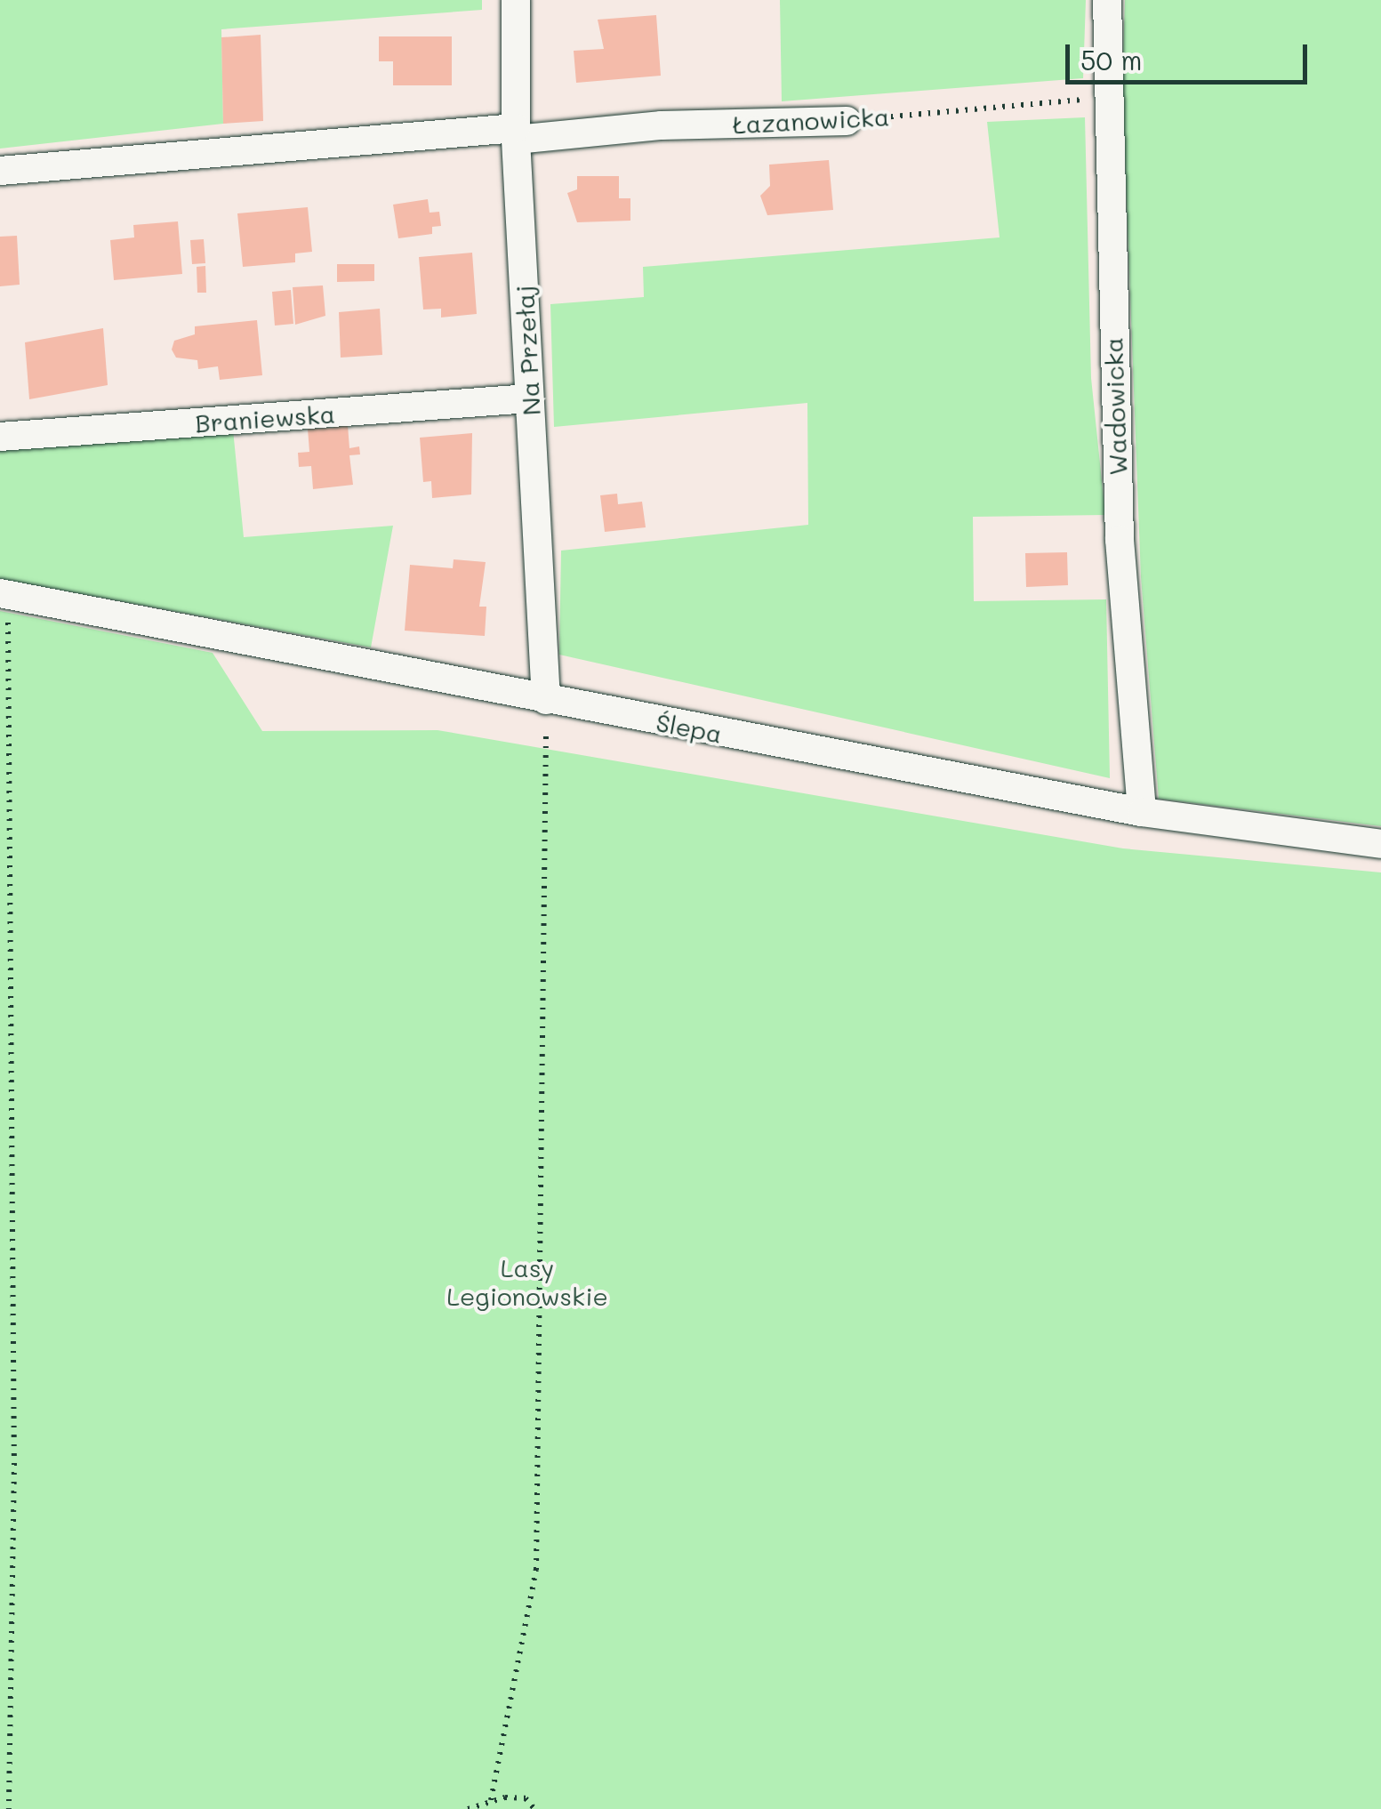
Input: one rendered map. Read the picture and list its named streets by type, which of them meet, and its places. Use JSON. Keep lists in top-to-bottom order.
{
  "streets": {
    "street": [
      "Łazanowicka",
      "Na Przełaj",
      "Wadowicka",
      "Braniewska",
      "Ślepa"
    ]
  },
  "crossings": [
    ["Łazanowicka", "Na Przełaj"],
    ["Łazanowicka", "Wadowicka"],
    ["Na Przełaj", "Braniewska"],
    ["Na Przełaj", "Ślepa"],
    ["Wadowicka", "Ślepa"]
  ],
  "parks": ["Lasy Legionowskie"],
  "scale_bar": "50 m"
}
